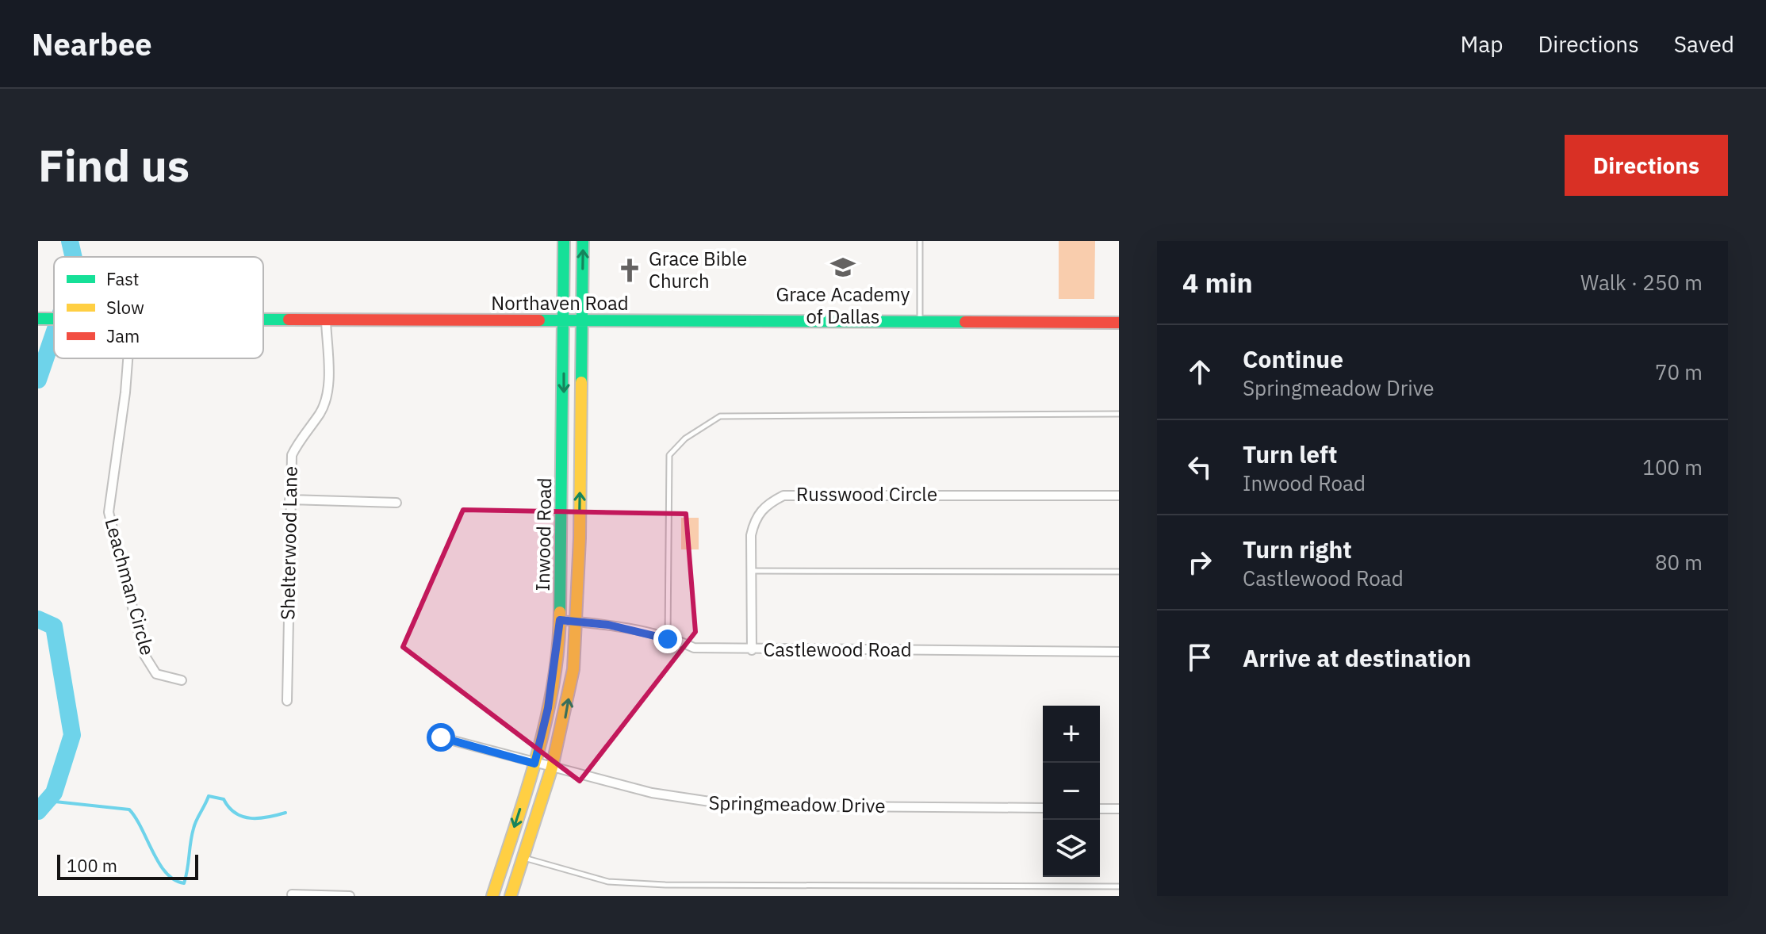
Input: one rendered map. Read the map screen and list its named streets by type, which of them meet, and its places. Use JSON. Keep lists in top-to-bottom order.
{
  "streets": {
    "main road": ["Northaven Road", "Inwood Road"],
    "street": [
      "Russwood Circle",
      "Shelterwood Lane",
      "Leachman Circle",
      "Castlewood Road",
      "Springmeadow Drive"
    ]
  },
  "crossings": [
    ["Northaven Road", "Inwood Road"],
    ["Northaven Road", "Shelterwood Lane"],
    ["Russwood Circle", "Castlewood Road"],
    ["Inwood Road", "Castlewood Road"],
    ["Inwood Road", "Springmeadow Drive"]
  ],
  "places": {
    "school or university": ["Grace Academy of Dallas"],
    "church": ["Grace Bible Church"]
  },
  "legend": ["Fast", "Slow", "Jam"],
  "scale_bar": "100 m",
  "page": {
    "header": "Nearbee",
    "nav": ["Map", "Directions", "Saved"],
    "buttons": "Directions",
    "title": "Find us",
    "heading": ["4 min", "Walk · 250 m"],
    "list": [
      ["Continue", "Springmeadow Drive", "70 m"],
      ["Turn left", "Inwood Road", "100 m"],
      ["Turn right", "Castlewood Road", "80 m"],
      "Arrive at destination"
    ],
    "map_buttons": ["+", "−"],
    "scale": "100 m"
  }
}
